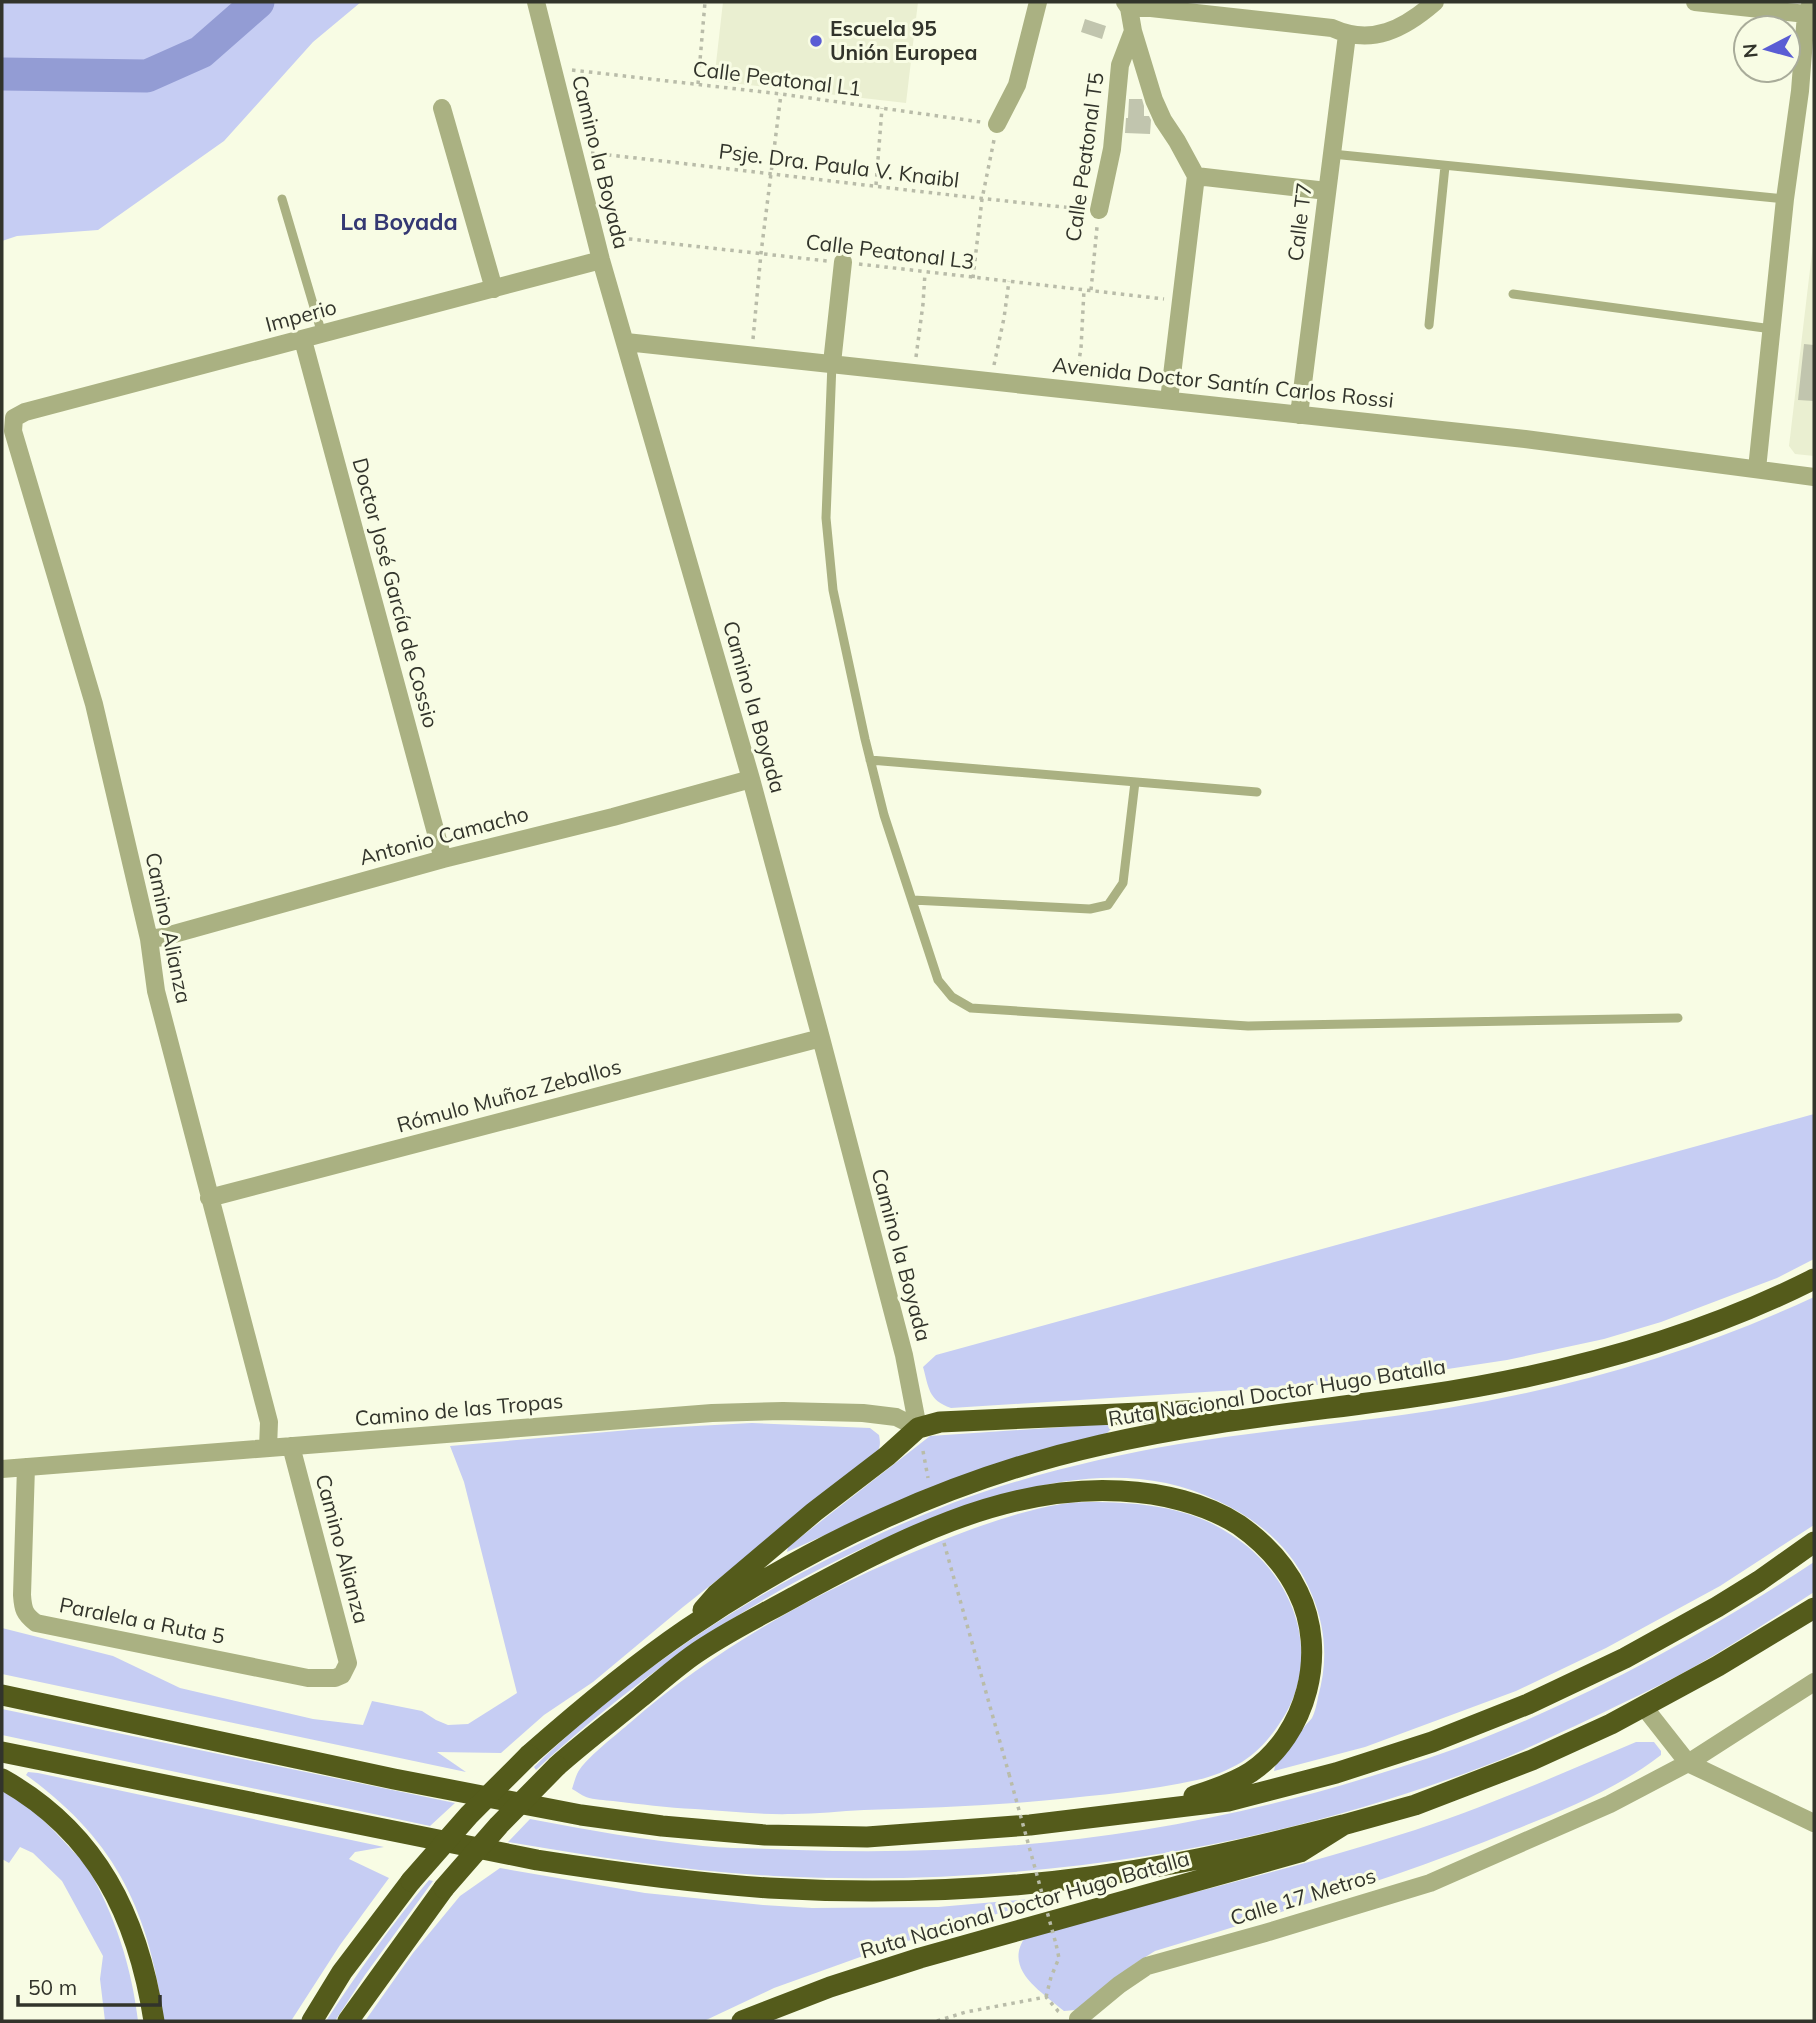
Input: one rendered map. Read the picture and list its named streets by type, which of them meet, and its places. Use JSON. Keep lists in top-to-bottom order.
{
  "streets": {
    "highway": ["Ruta Nacional Doctor Hugo Batalla"],
    "street": [
      "Calle Peatonal T5",
      "Camino la Boyada",
      "Calle T7",
      "Imperio",
      "Avenida Doctor Santín Carlos Rossi",
      "Doctor José García de Cossio",
      "Antonio Camacho",
      "Camino Alianza",
      "Rómulo Muñoz Zeballos",
      "Camino de las Tropas",
      "Paralela a Ruta 5",
      "Calle 17 Metros"
    ],
    "path": ["Calle Peatonal L1", "Psje. Dra. Paula V. Knaibl", "Calle Peatonal L3"]
  },
  "crossings": [
    ["Calle Peatonal L1", "Camino la Boyada"],
    ["Calle Peatonal T5", "Psje. Dra. Paula V. Knaibl"],
    ["Calle Peatonal T5", "Calle Peatonal L3"],
    ["Camino la Boyada", "Psje. Dra. Paula V. Knaibl"],
    ["Camino la Boyada", "Calle Peatonal L3"],
    ["Camino la Boyada", "Imperio"],
    ["Camino la Boyada", "Avenida Doctor Santín Carlos Rossi"],
    ["Camino la Boyada", "Antonio Camacho"],
    ["Camino la Boyada", "Rómulo Muñoz Zeballos"],
    ["Camino la Boyada", "Camino de las Tropas"],
    ["Calle T7", "Avenida Doctor Santín Carlos Rossi"],
    ["Imperio", "Doctor José García de Cossio"],
    ["Imperio", "Camino Alianza"],
    ["Doctor José García de Cossio", "Antonio Camacho"],
    ["Antonio Camacho", "Camino Alianza"],
    ["Camino Alianza", "Rómulo Muñoz Zeballos"],
    ["Camino Alianza", "Camino de las Tropas"],
    ["Camino Alianza", "Paralela a Ruta 5"],
    ["Camino de las Tropas", "Paralela a Ruta 5"]
  ],
  "districts": ["La Boyada"],
  "places": ["Escuela 95 Unión Europea"],
  "scale_bar": "50 m",
  "north": "left"
}
